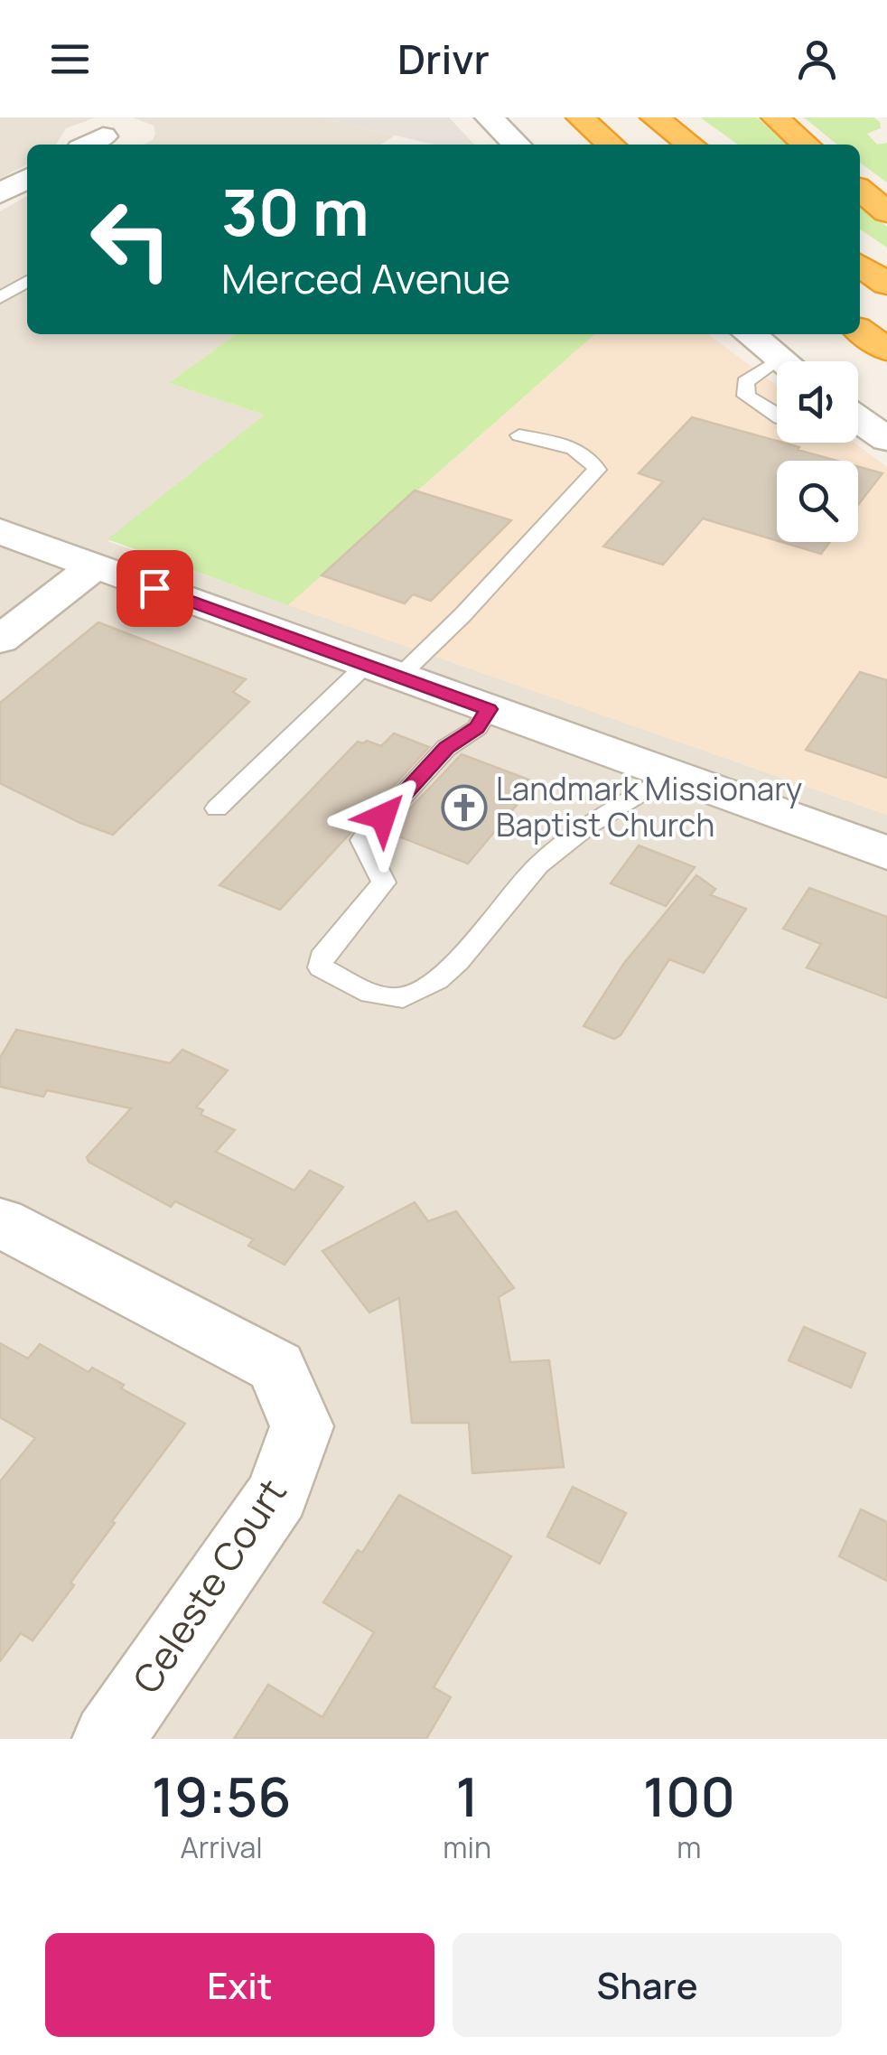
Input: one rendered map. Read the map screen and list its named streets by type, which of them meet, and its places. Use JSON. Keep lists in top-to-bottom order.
{
  "streets": {
    "street": ["Celeste Court"]
  },
  "places": {
    "church": ["Landmark Missionary Baptist Church"]
  },
  "page": {
    "header": "Drivr",
    "turn": ["30 m", "Merced Avenue"],
    "eta": [
      "19:56",
      "Arrival",
      "1",
      "min",
      "100",
      "m"
    ],
    "buttons": ["Exit", "Share"]
  }
}
